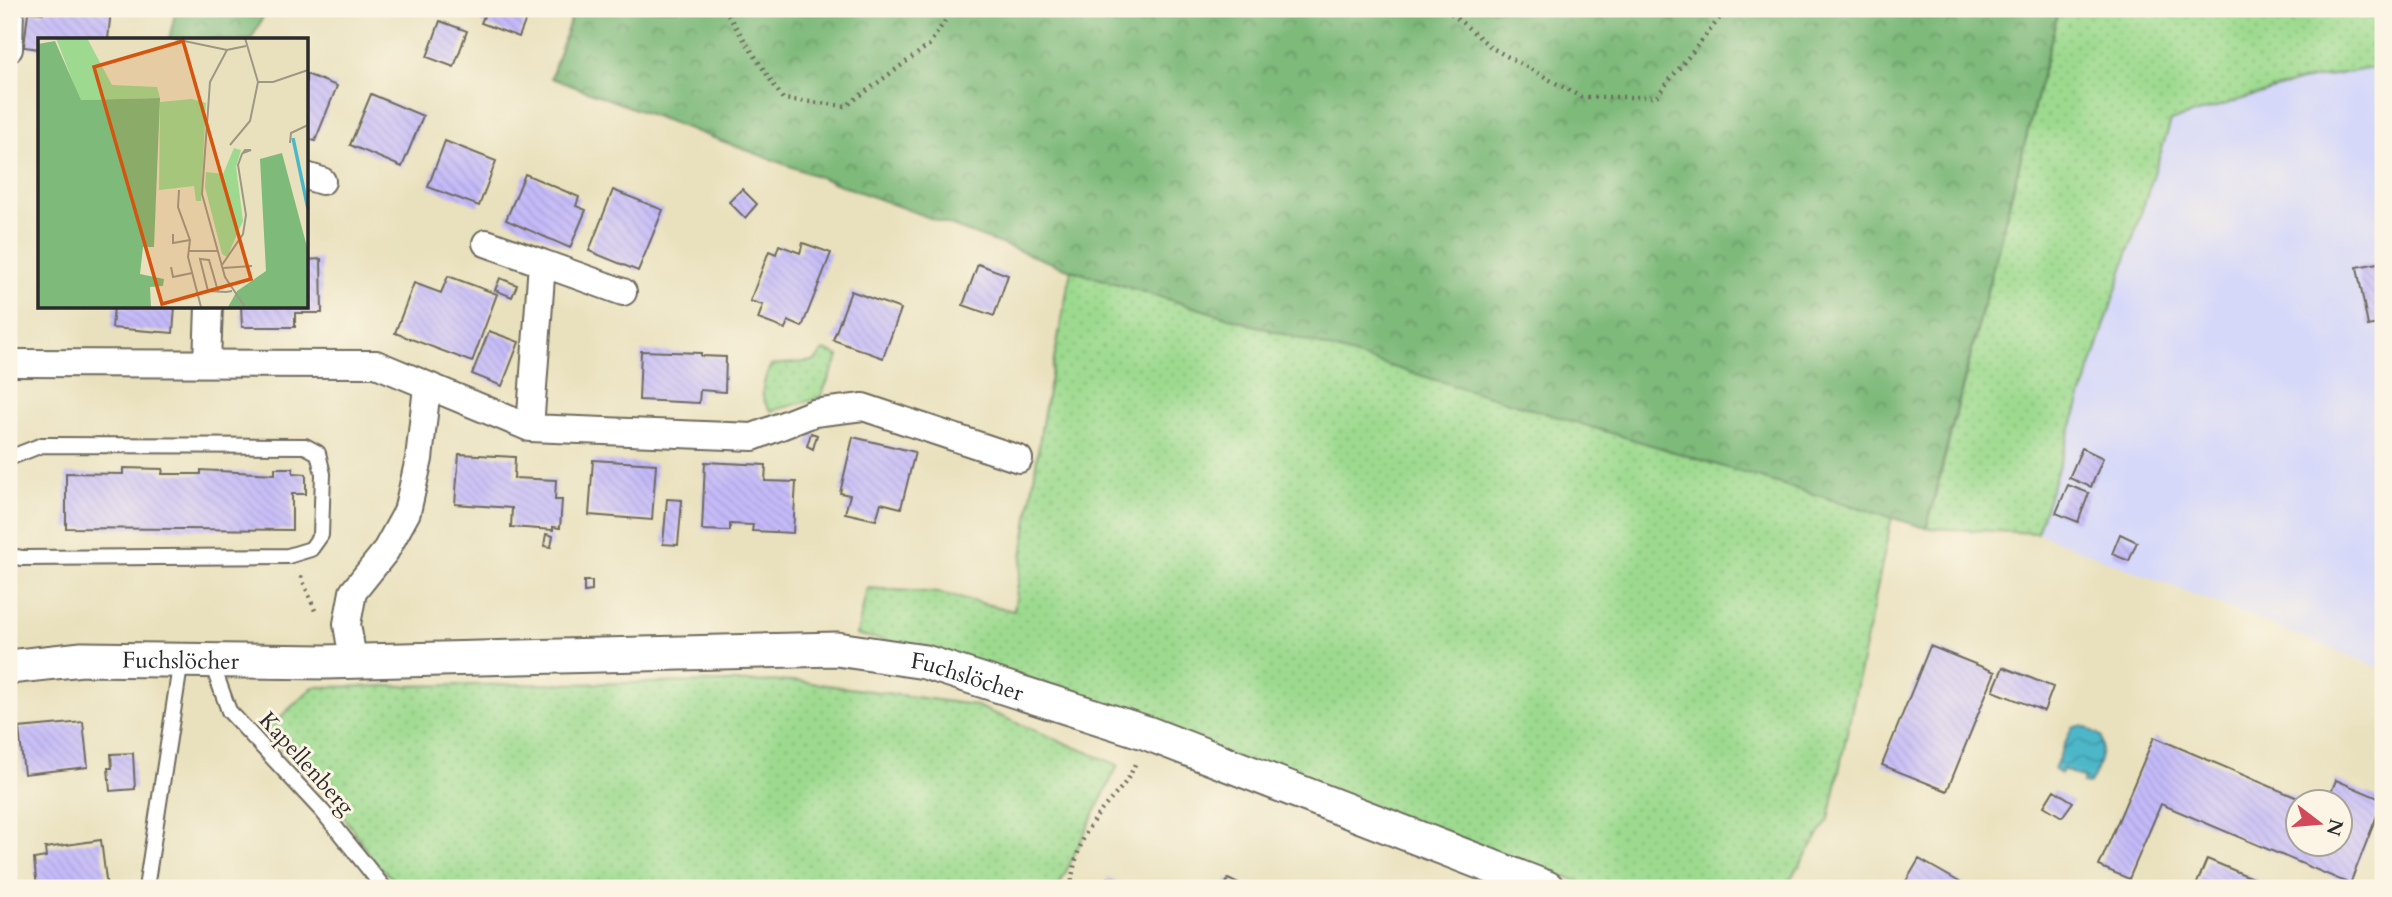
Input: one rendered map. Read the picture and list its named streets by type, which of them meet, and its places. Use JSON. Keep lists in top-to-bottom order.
{
  "streets": {
    "street": ["Fuchslöcher"],
    "lane": ["Kapellenberg"]
  },
  "crossings": [
    ["Fuchslöcher", "Kapellenberg"]
  ],
  "north": "right"
}
